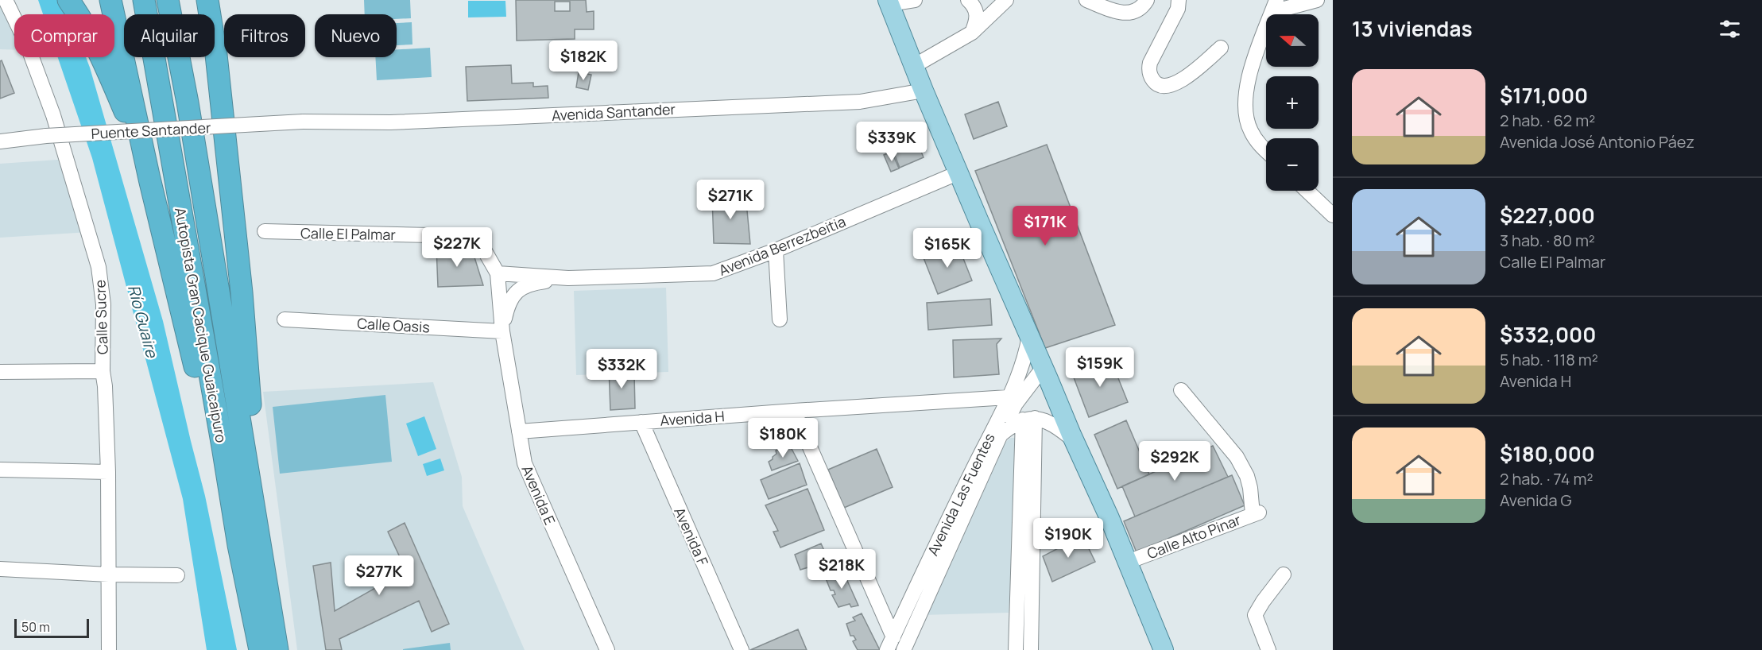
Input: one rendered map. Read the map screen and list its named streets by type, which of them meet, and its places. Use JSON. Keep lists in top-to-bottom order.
{
  "streets": {
    "highway": ["Autopista Gran Cacique Guaicaipuro"],
    "street": [
      "Avenida Santander",
      "Puente Santander",
      "Calle El Palmar",
      "Avenida Berrezbeitia",
      "Calle Sucre",
      "Calle Oasis",
      "Avenida H",
      "Avenida Las Fuentes",
      "Avenida E",
      "Avenida F",
      "Calle Alto Pinar"
    ]
  },
  "crossings": [
    ["Avenida Santander", "Puente Santander"],
    ["Calle El Palmar", "Avenida Berrezbeitia"],
    ["Calle El Palmar", "Avenida E"],
    ["Avenida Berrezbeitia", "Calle Oasis"],
    ["Avenida Berrezbeitia", "Avenida E"],
    ["Calle Oasis", "Avenida E"],
    ["Avenida H", "Avenida Las Fuentes"],
    ["Avenida H", "Avenida E"],
    ["Avenida H", "Avenida F"]
  ],
  "water": ["Río Guaire"],
  "scale_bar": "50 m",
  "north": "left",
  "page": {
    "heading": "13 viviendas",
    "map_buttons": ["+", "−"],
    "chip": [
      "Comprar",
      "Alquilar",
      "Filtros",
      "Nuevo"
    ],
    "price": [
      "$182K",
      "$339K",
      "$271K",
      "$171K",
      "$227K",
      "$165K",
      "$159K",
      "$332K",
      "$180K",
      "$292K",
      "$190K",
      "$218K",
      "$277K"
    ],
    "list": [
      {
        "name": "$171,000",
        "note": "2 hab. · 62 m² · Avenida José Antonio Páez"
      },
      {
        "name": "$227,000",
        "note": "3 hab. · 80 m² · Calle El Palmar"
      },
      {
        "name": "$332,000",
        "note": "5 hab. · 118 m² · Avenida H"
      },
      {
        "name": "$180,000",
        "note": "2 hab. · 74 m² · Avenida G"
      }
    ],
    "scale": "50 m"
  }
}
